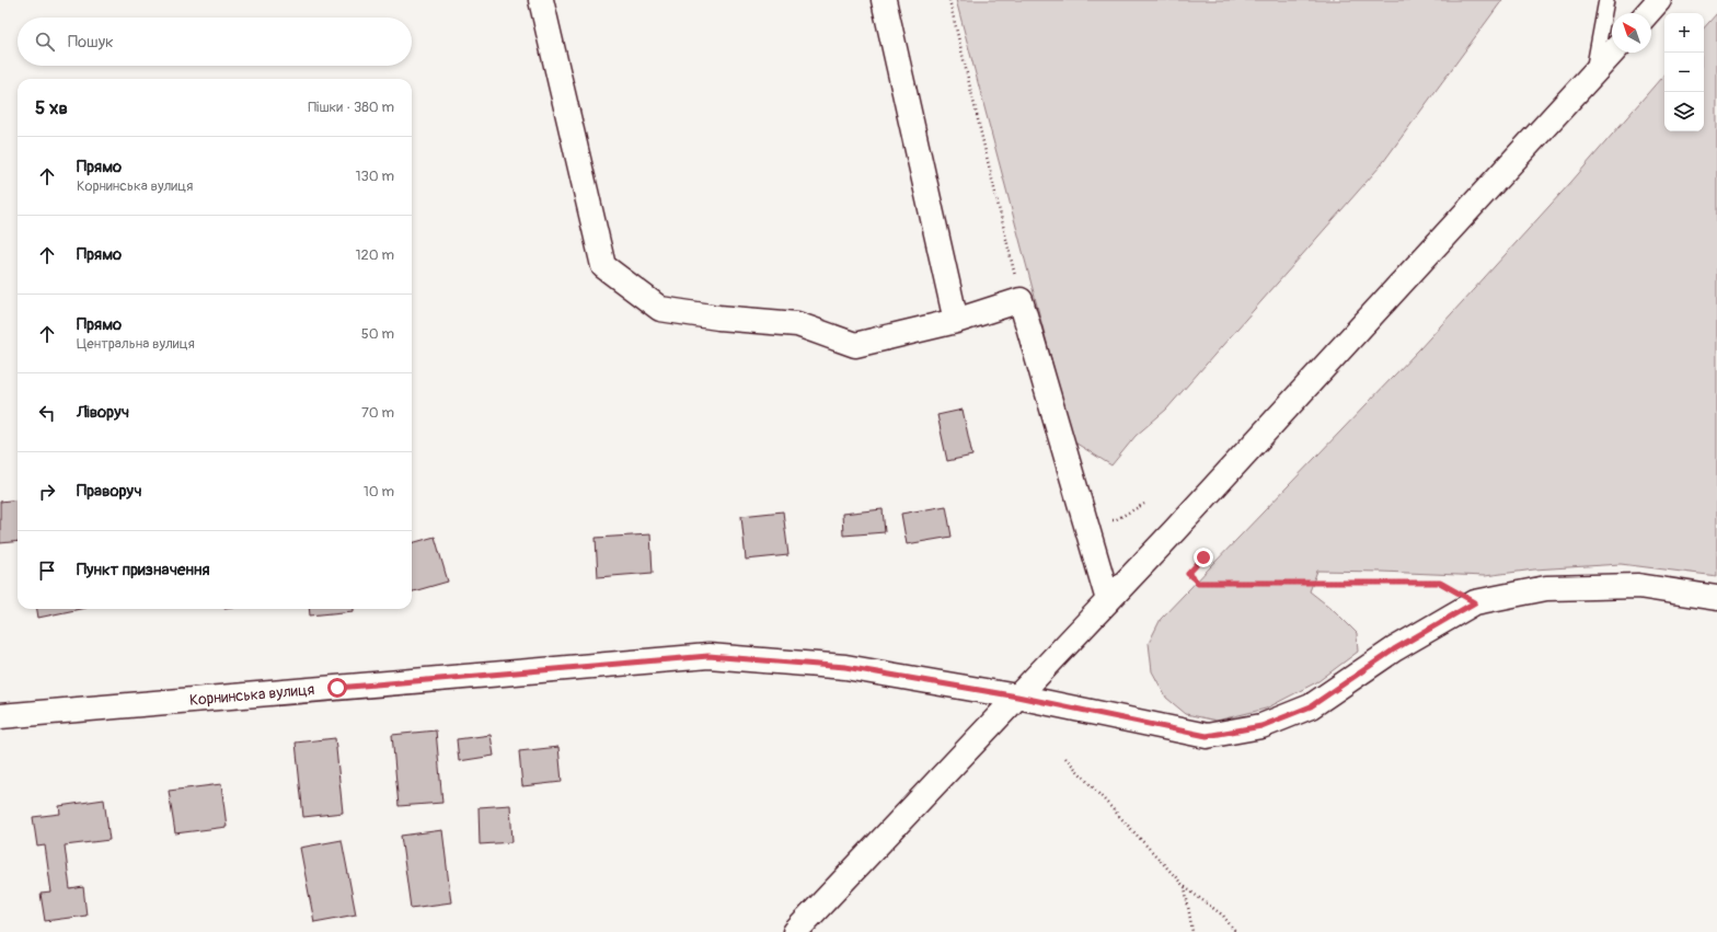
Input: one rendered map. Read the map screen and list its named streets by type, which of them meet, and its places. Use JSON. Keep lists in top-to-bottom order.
{
  "streets": {
    "main road": ["Корнинська вулиця"]
  },
  "north": "top left",
  "page": {
    "map_buttons": ["+", "−"],
    "search": "Пошук",
    "heading": ["5 хв", "Пішки · 380 m"],
    "list": [
      ["Прямо", "Корнинська вулиця", "130 m"],
      ["Прямо", "120 m"],
      ["Прямо", "Центральна вулиця", "50 m"],
      ["Ліворуч", "70 m"],
      ["Праворуч", "10 m"],
      "Пункт призначення"
    ]
  }
}
